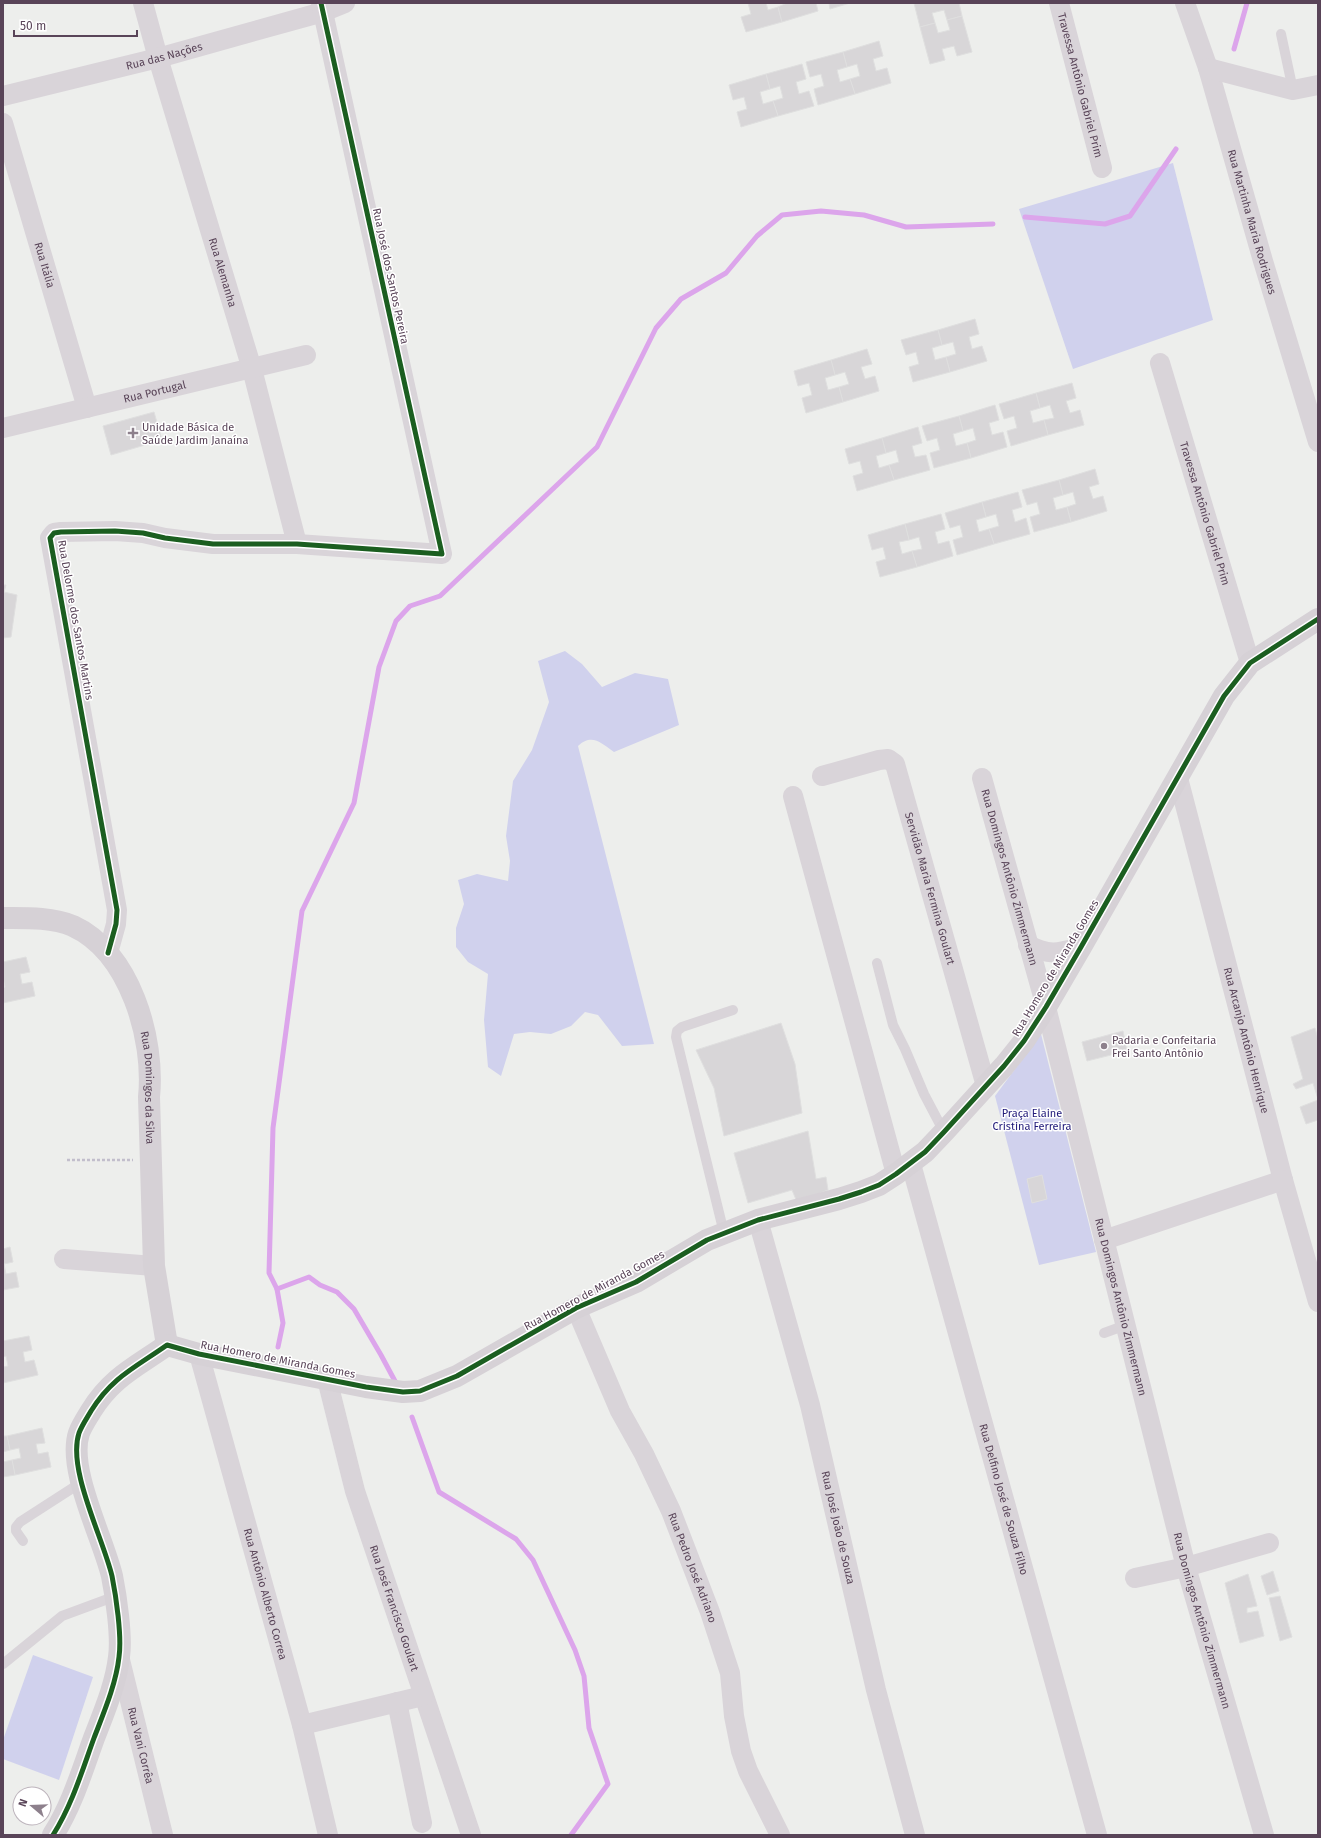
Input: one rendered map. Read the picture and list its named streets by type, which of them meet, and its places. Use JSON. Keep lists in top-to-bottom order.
{
  "streets": {
    "street": [
      "Rua das Nações",
      "Travessa Antônio Gabriel Prim",
      "Rua Martinha Maria Rodrigues",
      "Rua Itália",
      "Rua Alemanha",
      "Rua José dos Santos Pereira",
      "Rua Portugal",
      "Rua Delorme dos Santos Martins",
      "Rua Domingos Antônio Zimmermann",
      "Servidão Maria Fermina Goulart",
      "Rua Homero de Miranda Gomes",
      "Rua Arcanjo Antônio Henrique",
      "Rua Domingos da Silva",
      "Rua Delfino José de Souza Filho",
      "Rua José João de Souza",
      "Rua Pedro José Adriano",
      "Rua Antônio Alberto Correa",
      "Rua José Francisco Goulart",
      "Rua Vani Corrêa"
    ]
  },
  "crossings": [
    ["Rua das Nações", "Rua Alemanha"],
    ["Rua das Nações", "Rua José dos Santos Pereira"],
    ["Travessa Antônio Gabriel Prim", "Rua Homero de Miranda Gomes"],
    ["Rua Itália", "Rua Portugal"],
    ["Rua Alemanha", "Rua Portugal"],
    ["Rua Alemanha", "Rua Delorme dos Santos Martins"],
    ["Rua José dos Santos Pereira", "Rua Delorme dos Santos Martins"],
    ["Rua Delorme dos Santos Martins", "Rua Domingos da Silva"],
    ["Rua Domingos Antônio Zimmermann", "Rua Homero de Miranda Gomes"],
    ["Servidão Maria Fermina Goulart", "Rua Homero de Miranda Gomes"],
    ["Rua Homero de Miranda Gomes", "Rua Arcanjo Antônio Henrique"],
    ["Rua Homero de Miranda Gomes", "Rua Domingos da Silva"],
    ["Rua Homero de Miranda Gomes", "Rua Delfino José de Souza Filho"],
    ["Rua Homero de Miranda Gomes", "Rua José João de Souza"],
    ["Rua Homero de Miranda Gomes", "Rua Pedro José Adriano"],
    ["Rua Homero de Miranda Gomes", "Rua Antônio Alberto Correa"],
    ["Rua Homero de Miranda Gomes", "Rua José Francisco Goulart"]
  ],
  "parks": ["Praça Elaine Cristina Ferreira"],
  "places": {
    "health": ["Unidade Básica de Saúde Jardim Janaína"],
    "other": ["Padaria e Confeitaria Frei Santo Antônio"]
  },
  "scale_bar": "50 m",
  "north": "left"
}
